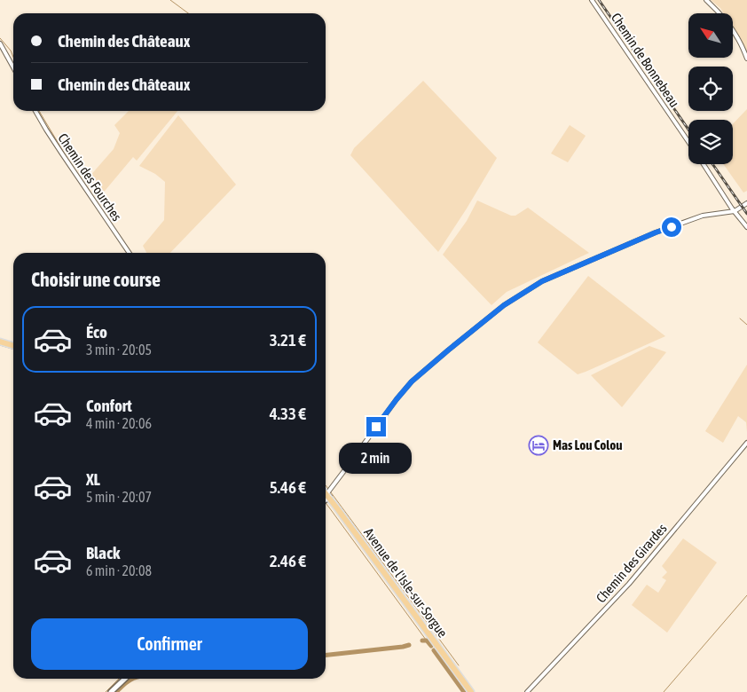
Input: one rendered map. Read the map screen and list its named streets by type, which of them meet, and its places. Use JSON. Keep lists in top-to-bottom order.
{
  "streets": {
    "main road": ["Avenue de l'Isle-sur-Sorgue"],
    "street": ["Chemin de Bonnebeau", "Chemin des Fourches", "Chemin des Girardes"]
  },
  "places": {
    "hotel": ["Mas Lou Colou"]
  },
  "north": "top left",
  "page": {
    "banner": ["Chemin des Châteaux", "Chemin des Châteaux"],
    "heading": "Choisir une course",
    "list": [
      {
        "name": "Éco",
        "note": "3 min · 20:05",
        "value": "3.21 €"
      },
      {
        "name": "Confort",
        "note": "4 min · 20:06",
        "value": "4.33 €"
      },
      {
        "name": "XL",
        "note": "5 min · 20:07",
        "value": "5.46 €"
      },
      {
        "name": "Black",
        "note": "6 min · 20:08",
        "value": "2.46 €"
      }
    ],
    "bubble": "2 min",
    "buttons": "Confirmer"
  }
}
